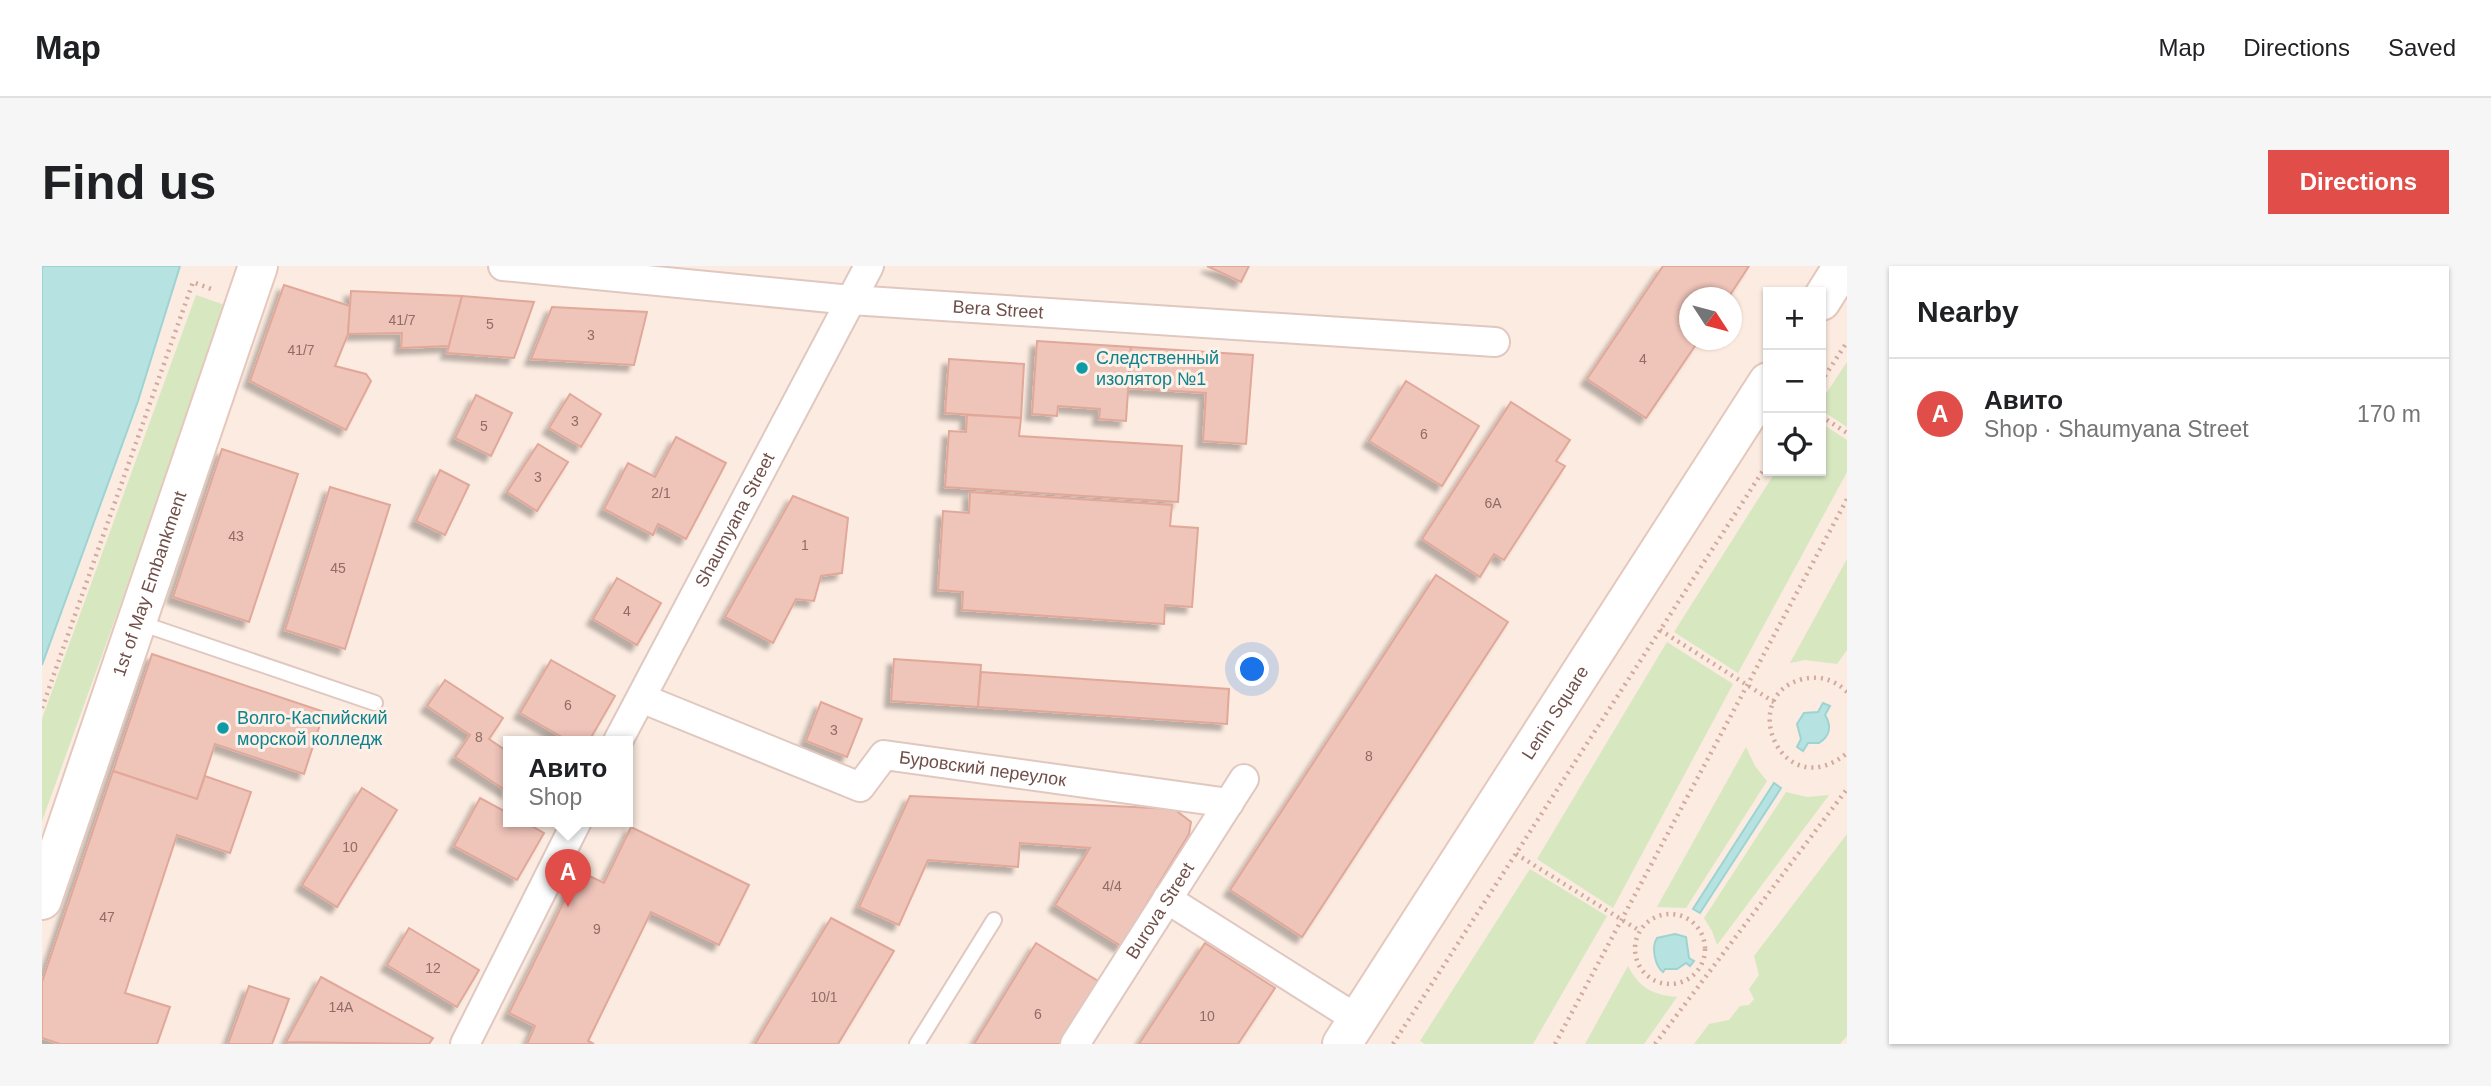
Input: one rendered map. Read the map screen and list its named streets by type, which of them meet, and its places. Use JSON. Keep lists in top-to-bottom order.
{
  "streets": {
    "main road": ["1st of May Embankment", "Lenin Square"],
    "street": [
      "Bera Street",
      "Shaumyana Street",
      "Буровский переулок",
      "Burova Street"
    ]
  },
  "crossings": [
    ["Bera Street", "Shaumyana Street"],
    ["Shaumyana Street", "Буровский переулок"],
    ["Буровский переулок", "Burova Street"]
  ],
  "places": ["Следственный изолятор №1", "Волго-Каспийский морской колледж"],
  "house_numbers": [
    "41/7",
    "5",
    "3",
    "41/7",
    "4",
    "3",
    "5",
    "6",
    "3",
    "2/1",
    "6А",
    "43",
    "1",
    "45",
    "4",
    "6",
    "3",
    "8",
    "8",
    "10",
    "4/4",
    "47",
    "9",
    "12",
    "10/1",
    "14А",
    "6",
    "10"
  ],
  "north": "bottom right",
  "page": {
    "header": "Map",
    "nav": ["Map", "Directions", "Saved"],
    "buttons": "Directions",
    "title": "Find us",
    "heading": "Nearby",
    "map_buttons": ["+", "−"],
    "list": [
      {
        "mark": "A",
        "name": "Авито",
        "note": "Shop · Shaumyana Street",
        "value": "170 m"
      }
    ],
    "popup": ["Авито", "Shop"],
    "pins": "A"
  }
}
